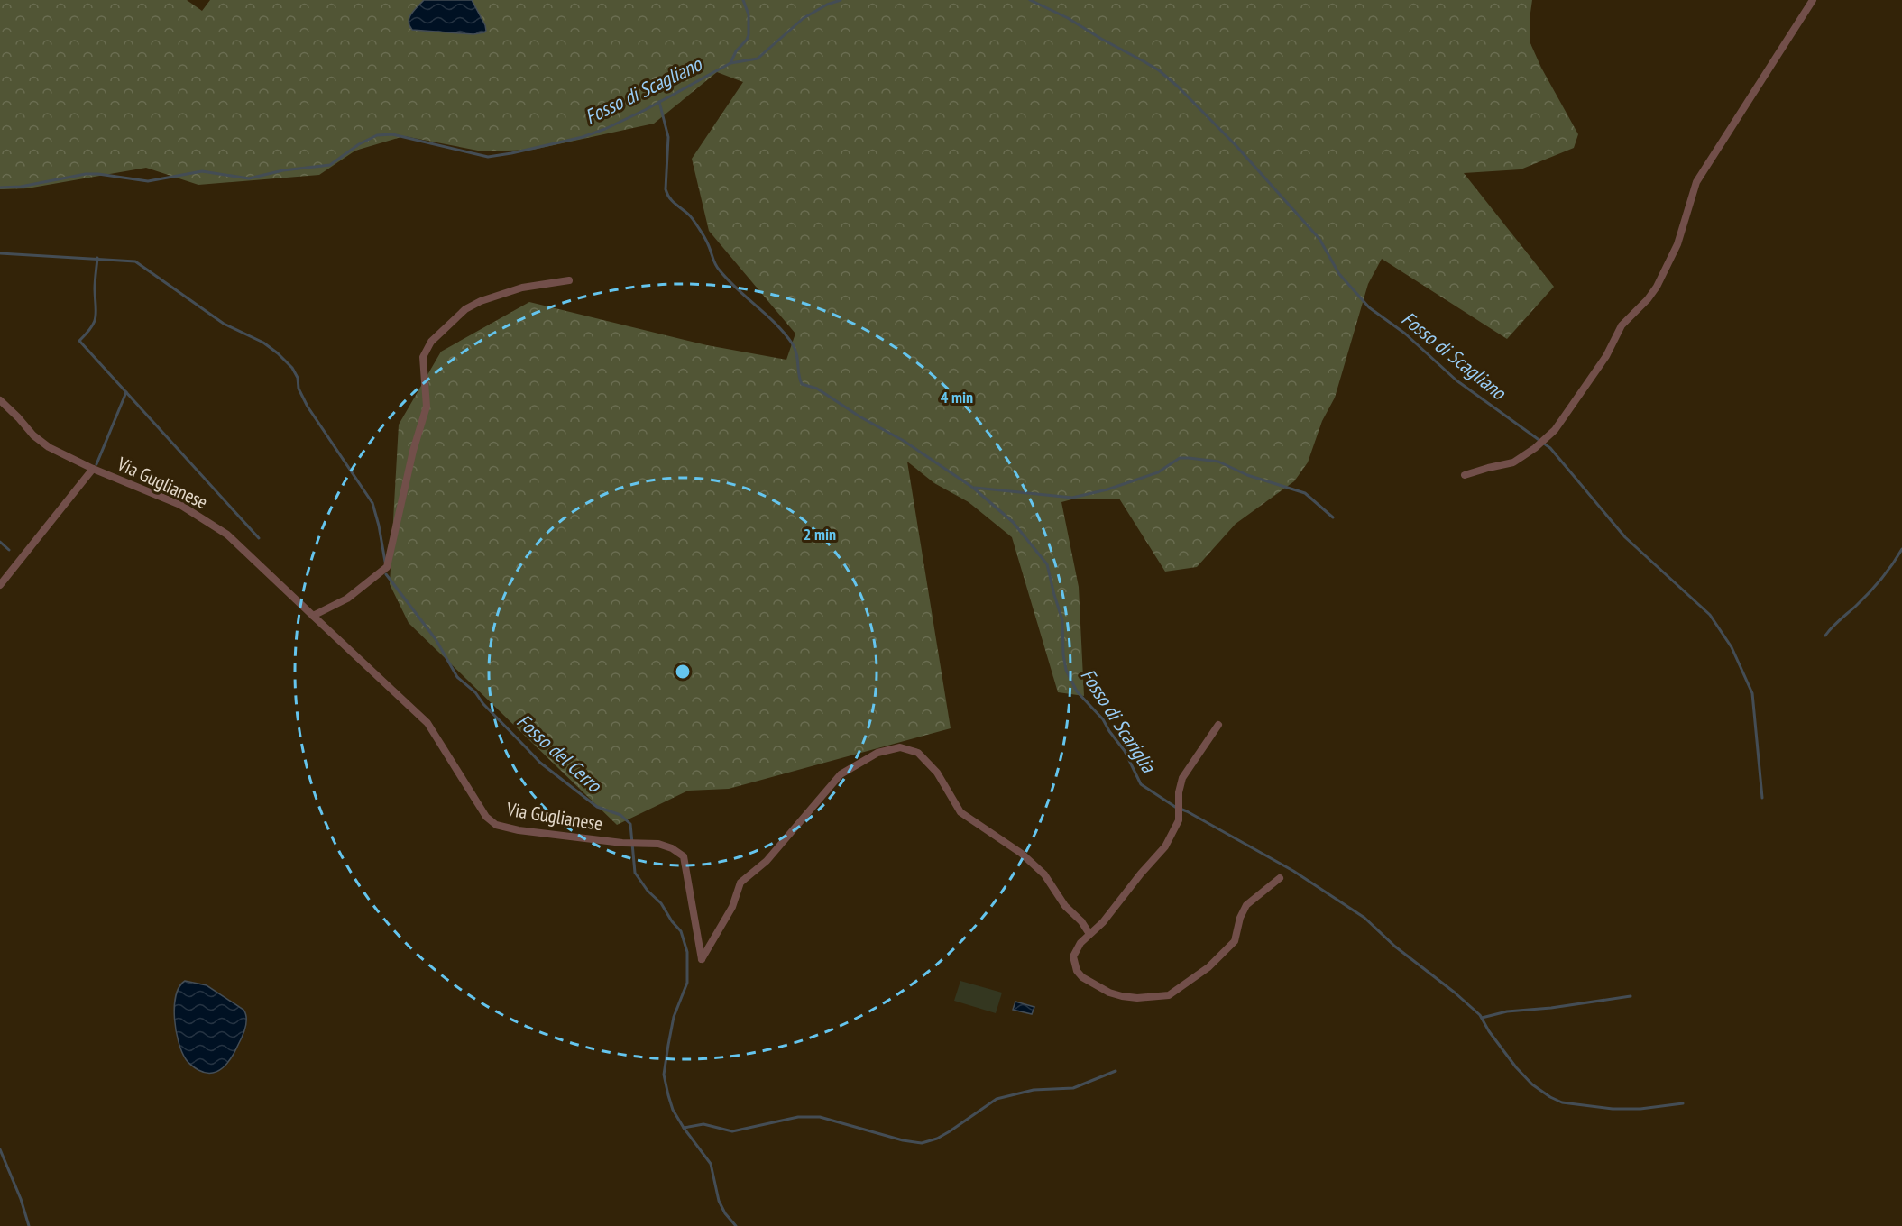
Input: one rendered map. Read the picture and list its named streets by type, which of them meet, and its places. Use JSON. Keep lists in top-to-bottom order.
{
  "streets": {
    "street": ["Via Guglianese"]
  },
  "water": ["Fosso di Scagliano", "Fosso di Scariglia", "Fosso del Cerro"],
  "rings": ["4 min", "2 min"]
}
